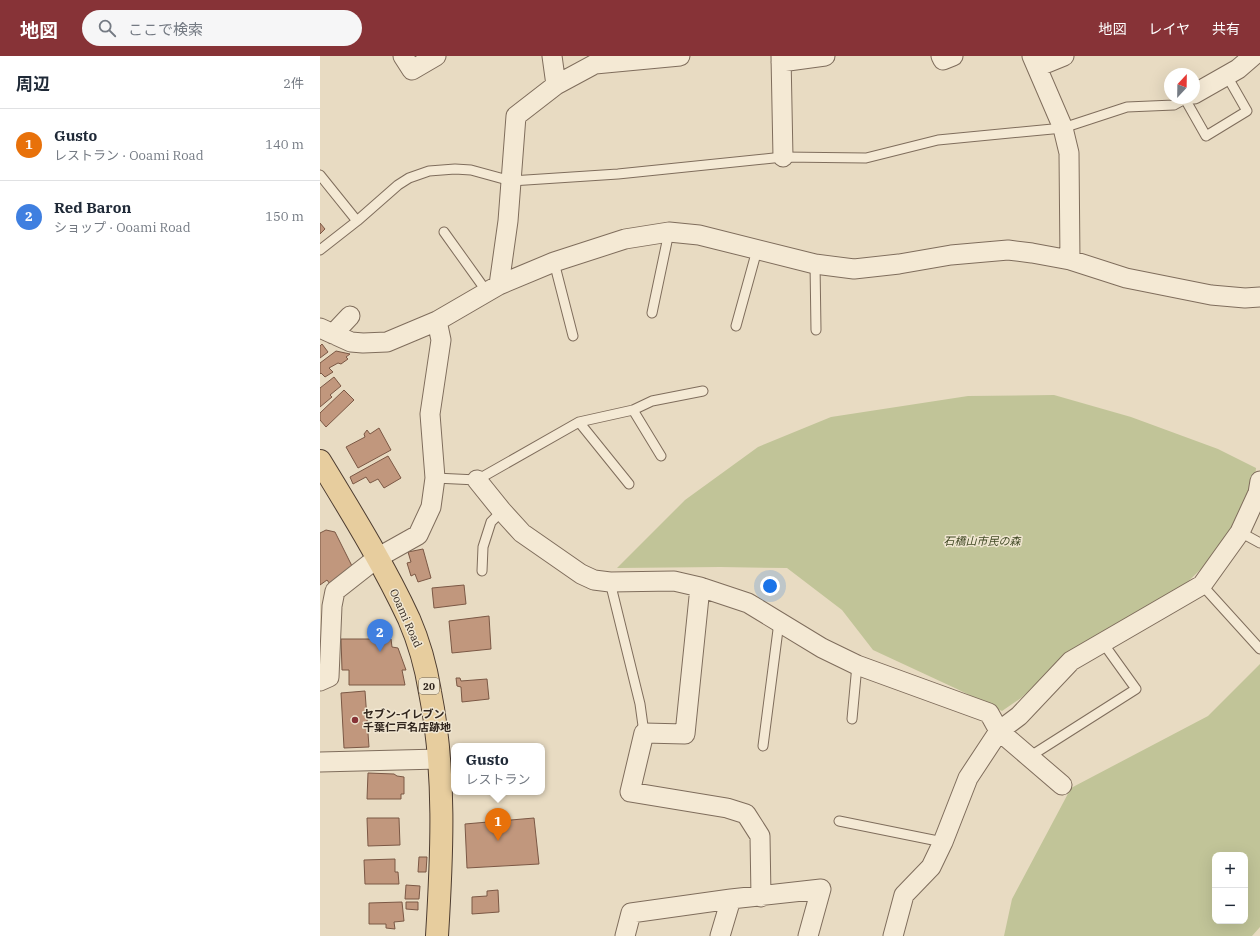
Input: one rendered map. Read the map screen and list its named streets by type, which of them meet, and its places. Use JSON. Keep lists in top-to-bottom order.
{
  "streets": {
    "main road": ["Ooami Road", "20"]
  },
  "parks": ["石橋山市民の森"],
  "places": ["セブン-イレブン 千葉仁戸名店跡地"],
  "north": "top",
  "page": {
    "header": "地図",
    "search": "ここで検索",
    "nav": ["地図", "レイヤ", "共有"],
    "heading": ["周辺", "2件"],
    "list": [
      {
        "mark": "1",
        "name": "Gusto",
        "note": "レストラン · Ooami Road",
        "value": "140 m"
      },
      {
        "mark": "2",
        "name": "Red Baron",
        "note": "ショップ · Ooami Road",
        "value": "150 m"
      }
    ],
    "pins": ["2", "1"],
    "popup": ["Gusto", "レストラン"],
    "map_buttons": ["+", "−"]
  }
}
